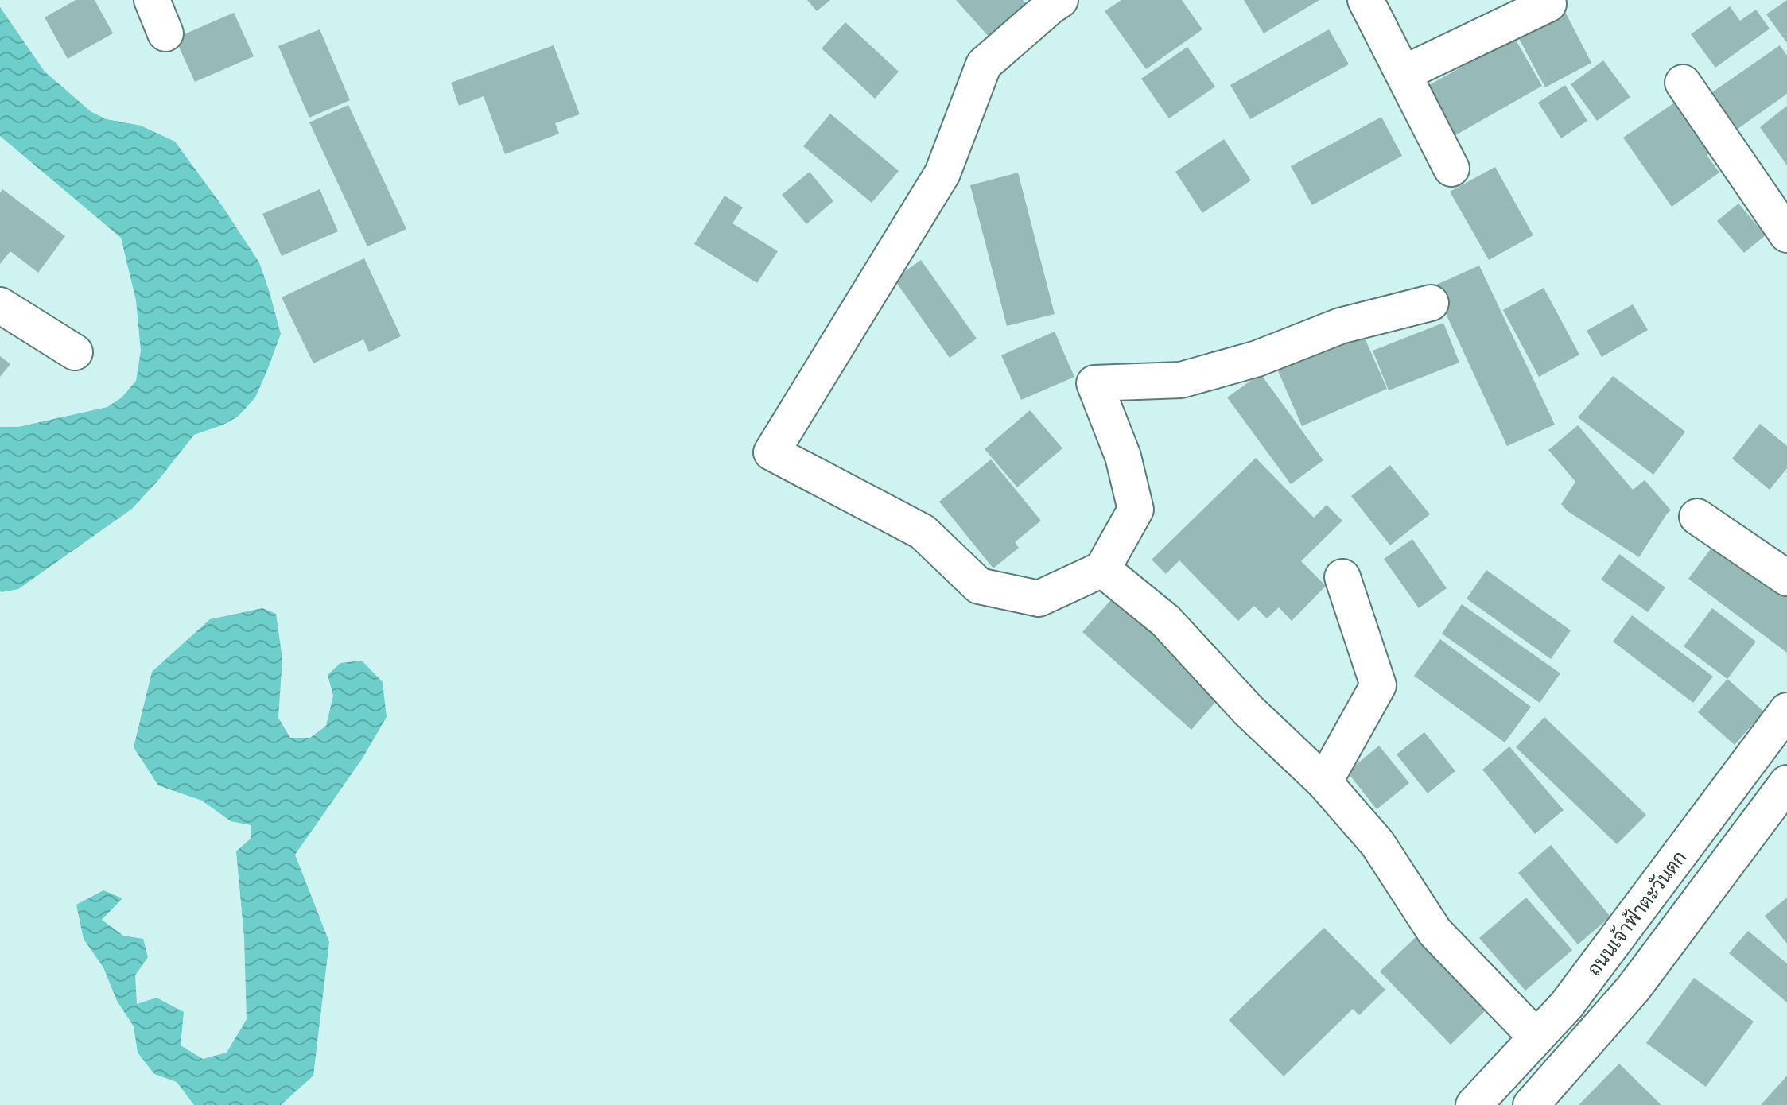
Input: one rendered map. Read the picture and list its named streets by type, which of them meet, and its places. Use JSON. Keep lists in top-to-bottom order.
{
  "streets": {
    "street": ["ถนนเจ้าฟ้าตะวันตก"]
  }
}
